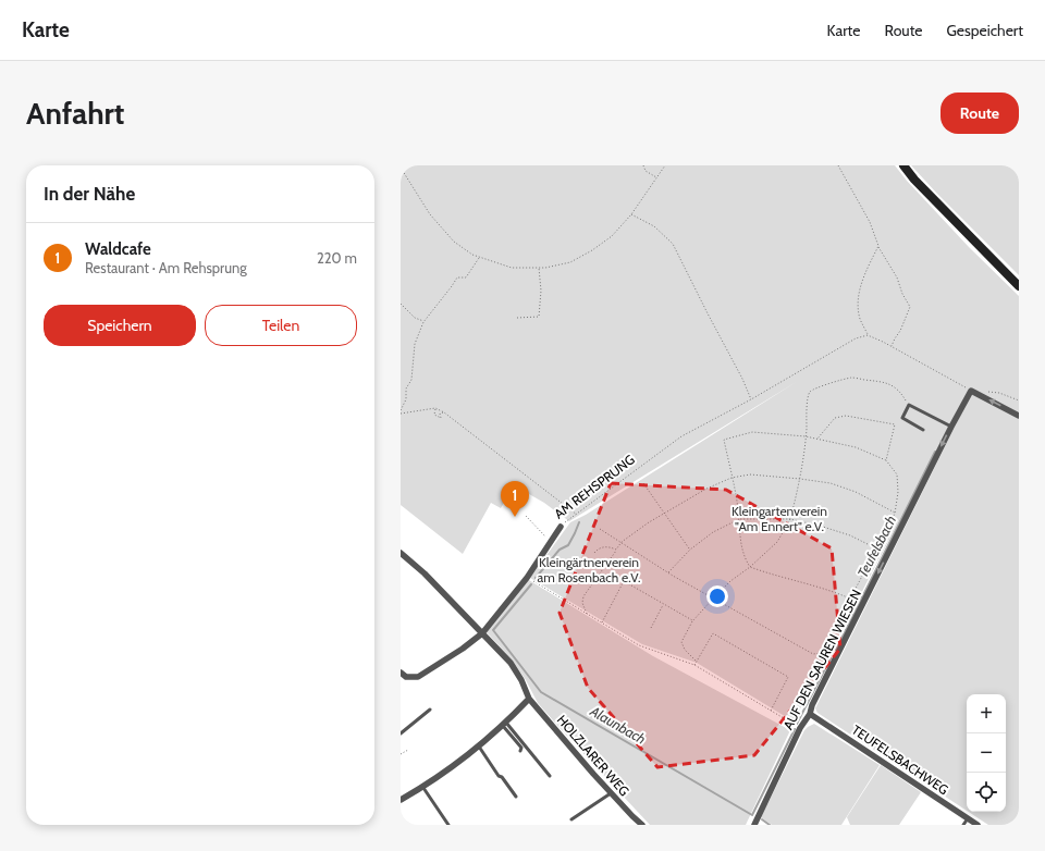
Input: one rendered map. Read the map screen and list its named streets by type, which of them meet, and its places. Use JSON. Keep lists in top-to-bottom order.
{
  "streets": {
    "street": [
      "AM REHSPRUNG",
      "AUF DEN SAUREN WIESEN",
      "HOLZLARER WEG",
      "TEUFELSBACHWEG"
    ]
  },
  "crossings": [
    ["AUF DEN SAUREN WIESEN", "TEUFELSBACHWEG"]
  ],
  "one_way": ["AUF DEN SAUREN WIESEN"],
  "water": ["Teufelsbach", "Alaunbach"],
  "parks": ["Kleingartenverein \"Am Ennert\" e.V.", "Kleingärtnerverein am Rosenbach e.V."],
  "page": {
    "header": "Karte",
    "nav": ["Karte", "Route", "Gespeichert"],
    "buttons": [
      "Route",
      ["Speichern", "Teilen"]
    ],
    "title": "Anfahrt",
    "heading": "In der Nähe",
    "list": [
      {
        "mark": "1",
        "name": "Waldcafe",
        "note": "Restaurant · Am Rehsprung",
        "value": "220 m"
      }
    ],
    "pins": "1",
    "map_buttons": ["+", "−"]
  }
}
